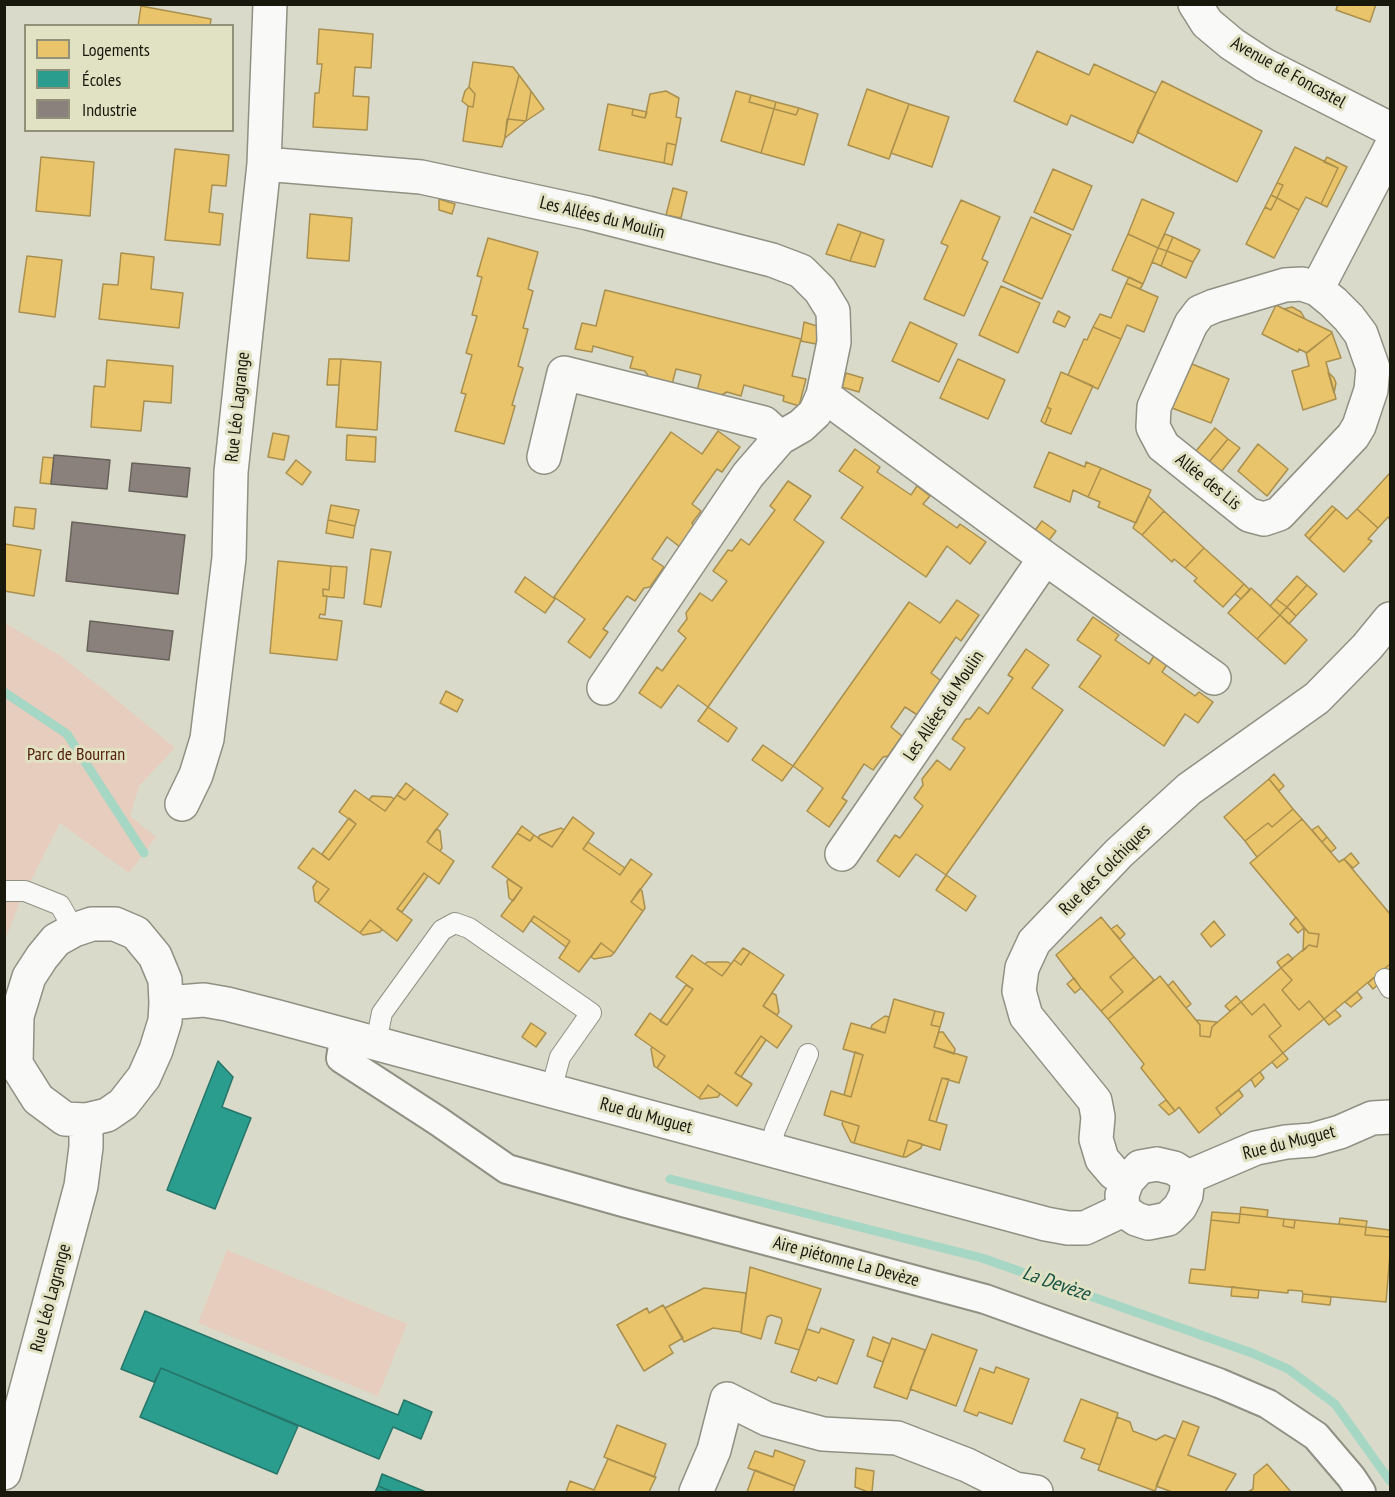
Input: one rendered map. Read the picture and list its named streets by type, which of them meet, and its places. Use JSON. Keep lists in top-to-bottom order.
{
  "streets": {
    "street": [
      "Avenue de Foncastel",
      "Les Allées du Moulin",
      "Rue Léo Lagrange",
      "Allée des Lis",
      "Rue des Colchiques",
      "Rue du Muguet",
      "Aire piétonne La Devèze"
    ]
  },
  "crossings": [
    ["Les Allées du Moulin", "Rue Léo Lagrange"],
    ["Rue Léo Lagrange", "Rue du Muguet"],
    ["Rue des Colchiques", "Rue du Muguet"],
    ["Rue du Muguet", "Aire piétonne La Devèze"]
  ],
  "water": ["La Devèze"],
  "parks": ["Parc de Bourran"],
  "legend": ["Logements", "Écoles", "Industrie"]
}
